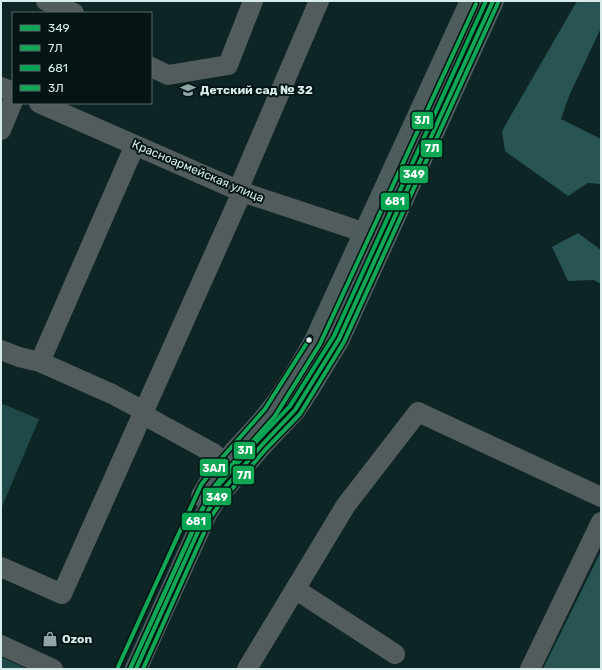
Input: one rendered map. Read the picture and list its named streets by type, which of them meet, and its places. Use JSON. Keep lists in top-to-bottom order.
{
  "streets": {
    "street": ["Красноармейская улица"]
  },
  "places": {
    "school or university": ["Детский сад № 32"],
    "shop": ["Ozon"]
  },
  "lines": [
    "transit line 349",
    "transit line 681",
    "transit line 7Л",
    "transit line 3Л",
    "transit line 3АЛ"
  ],
  "legend": [
    "349",
    "7Л",
    "681",
    "3Л"
  ]
}
